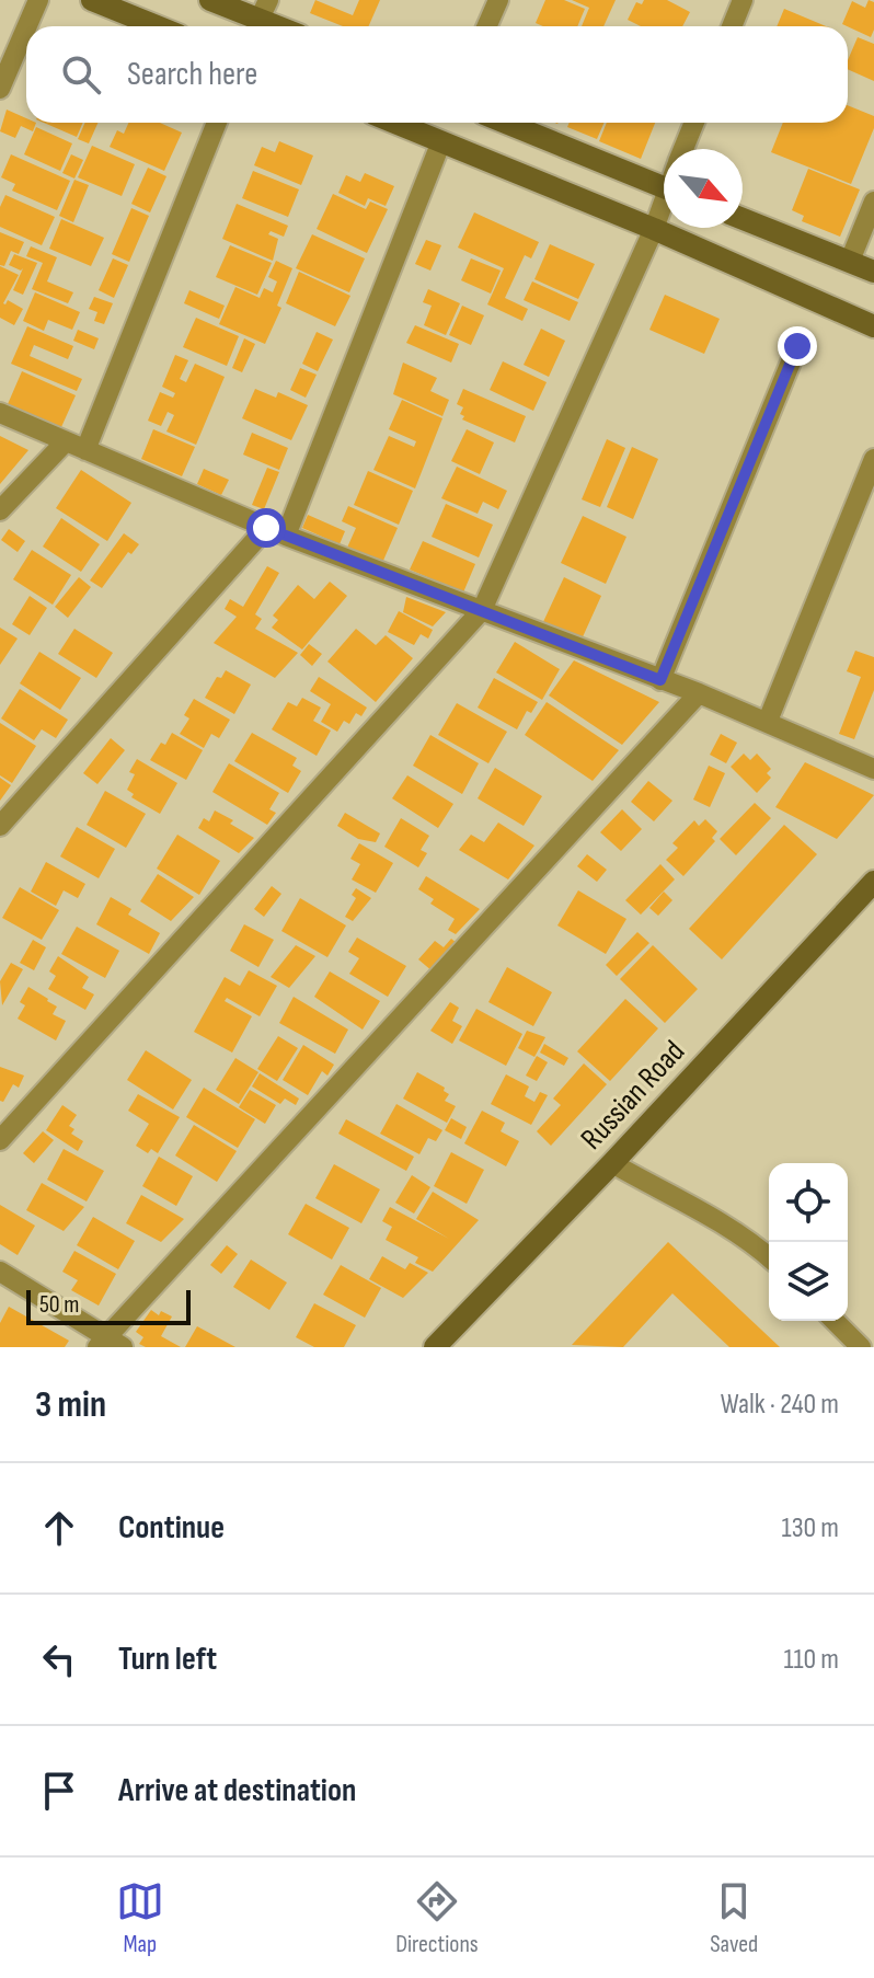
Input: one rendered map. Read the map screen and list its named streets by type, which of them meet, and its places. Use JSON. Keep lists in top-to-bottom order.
{
  "streets": {
    "street": ["Russian Road"]
  },
  "scale_bar": "50 m",
  "north": "bottom right",
  "page": {
    "search": "Search here",
    "scale": "50 m",
    "heading": ["3 min", "Walk · 240 m"],
    "list": [
      ["Continue", "130 m"],
      ["Turn left", "110 m"],
      "Arrive at destination"
    ],
    "nav": ["Map", "Directions", "Saved"]
  }
}
